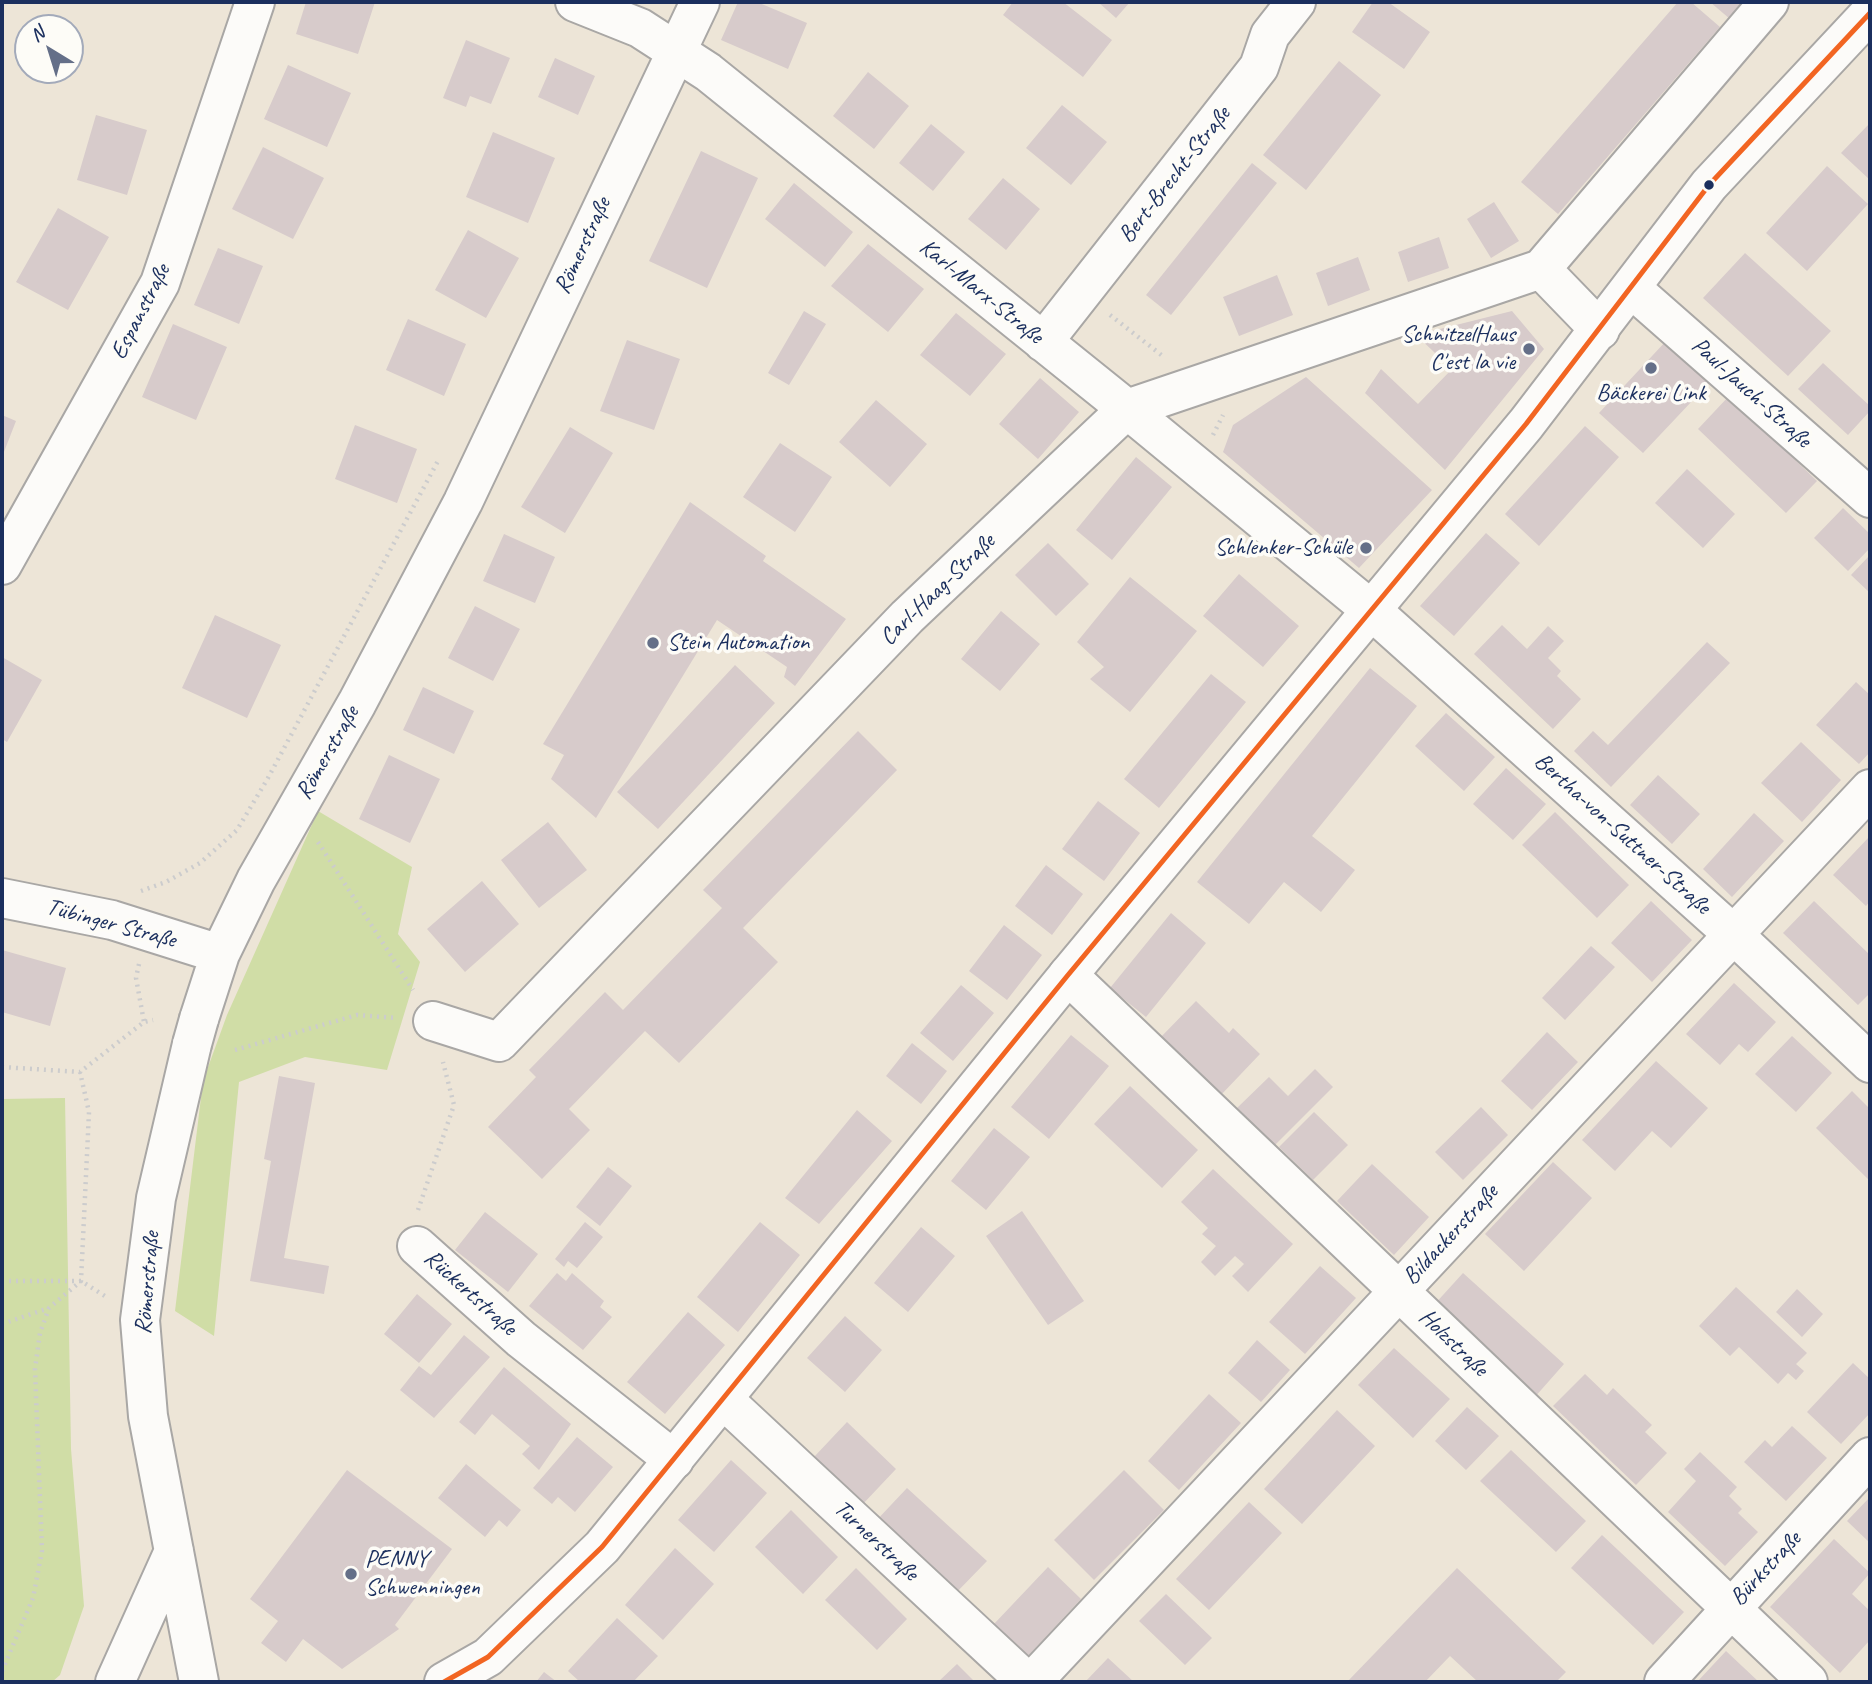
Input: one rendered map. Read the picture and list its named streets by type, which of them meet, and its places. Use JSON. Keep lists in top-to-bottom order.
{
  "streets": {
    "street": [
      "Bert-Brecht-Straße",
      "Römerstraße",
      "Karl-Marx-Straße",
      "Espanstraße",
      "Paul-Jauch-Straße",
      "Carl-Haag-Straße",
      "Bertha-von-Suttner-Straße",
      "Tübinger Straße",
      "Bildackerstraße",
      "Rückertstraße",
      "Holzstraße",
      "Turnerstraße",
      "Bürkstraße"
    ]
  },
  "crossings": [
    ["Bert-Brecht-Straße", "Karl-Marx-Straße"],
    ["Römerstraße", "Karl-Marx-Straße"],
    ["Römerstraße", "Tübinger Straße"],
    ["Karl-Marx-Straße", "Carl-Haag-Straße"],
    ["Karl-Marx-Straße", "Bertha-von-Suttner-Straße"],
    ["Carl-Haag-Straße", "Rückertstraße"],
    ["Bertha-von-Suttner-Straße", "Bildackerstraße"],
    ["Bildackerstraße", "Holzstraße"],
    ["Bildackerstraße", "Turnerstraße"],
    ["Holzstraße", "Bürkstraße"]
  ],
  "places": [
    "SchnitzelHaus C'est la vie",
    "Bäckerei Link",
    "Schlenker-Schüle",
    "Stein Automation",
    "PENNY Schwenningen"
  ],
  "north": "top left"
}
